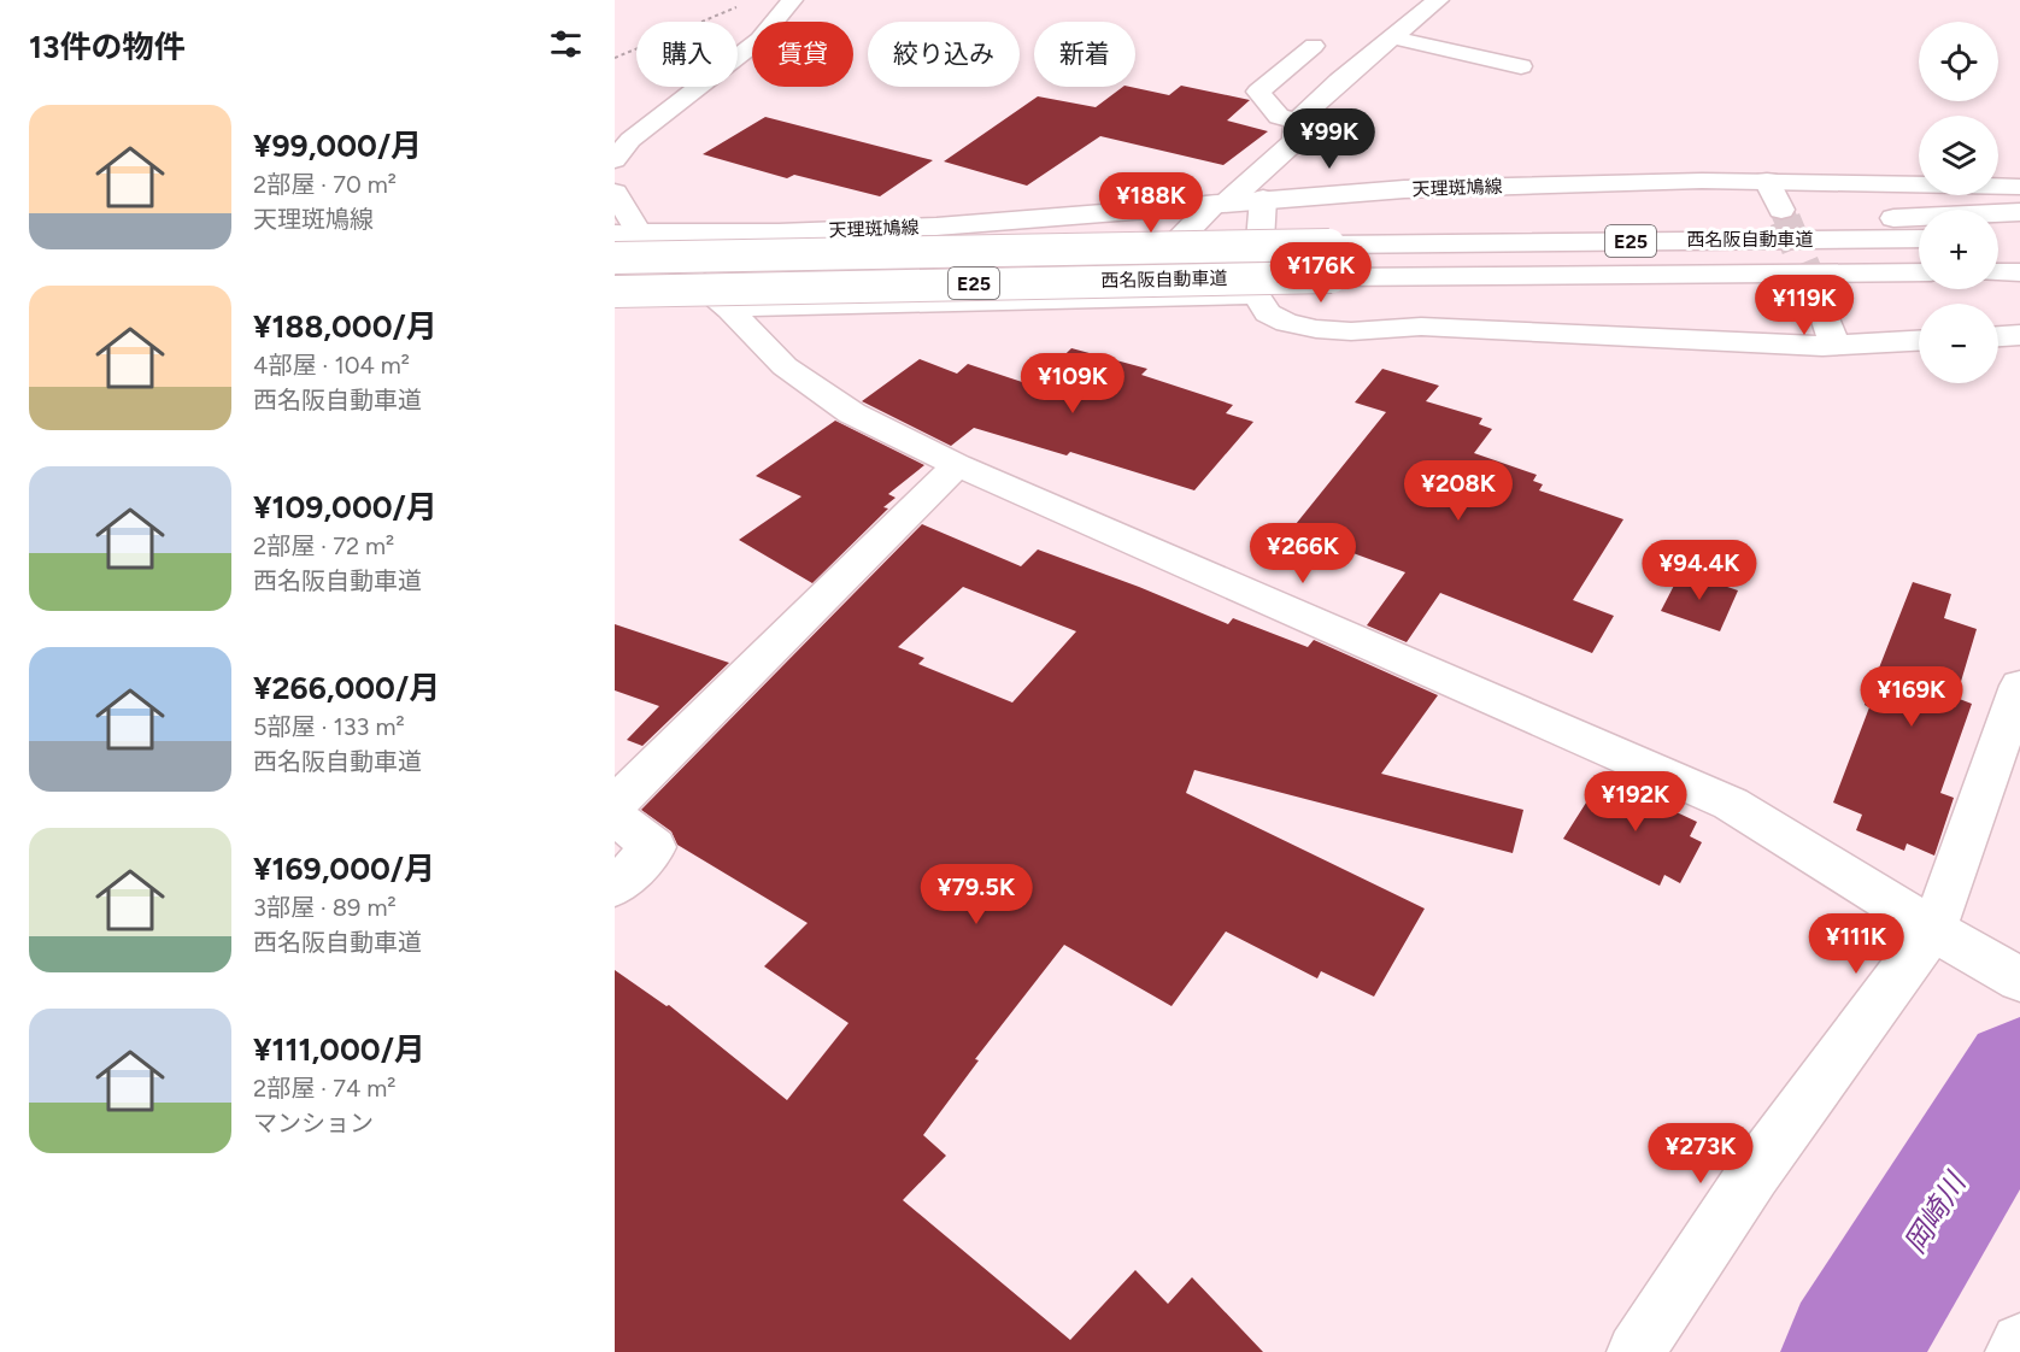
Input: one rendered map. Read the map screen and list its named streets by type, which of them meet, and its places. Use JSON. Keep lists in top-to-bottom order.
{
  "streets": {
    "main road": ["天理斑鳩線", "西名阪自動車道", "E25"]
  },
  "crossings": [
    ["天理斑鳩線", "西名阪自動車道"]
  ],
  "water": ["岡崎川"],
  "page": {
    "heading": "13件の物件",
    "map_buttons": ["+", "−"],
    "chip": [
      "購入",
      "賃貸",
      "絞り込み",
      "新着"
    ],
    "list": [
      {
        "name": "¥99,000/月",
        "note": "2部屋 · 70 m² · 天理斑鳩線"
      },
      {
        "name": "¥188,000/月",
        "note": "4部屋 · 104 m² · 西名阪自動車道"
      },
      {
        "name": "¥109,000/月",
        "note": "2部屋 · 72 m² · 西名阪自動車道"
      },
      {
        "name": "¥266,000/月",
        "note": "5部屋 · 133 m² · 西名阪自動車道"
      },
      {
        "name": "¥169,000/月",
        "note": "3部屋 · 89 m² · 西名阪自動車道"
      },
      {
        "name": "¥111,000/月",
        "note": "2部屋 · 74 m² · マンション"
      }
    ],
    "price": [
      "¥99K",
      "¥188K",
      "¥176K",
      "¥119K",
      "¥109K",
      "¥208K",
      "¥266K",
      "¥94.4K",
      "¥169K",
      "¥192K",
      "¥79.5K",
      "¥111K",
      "¥273K"
    ]
  }
}
